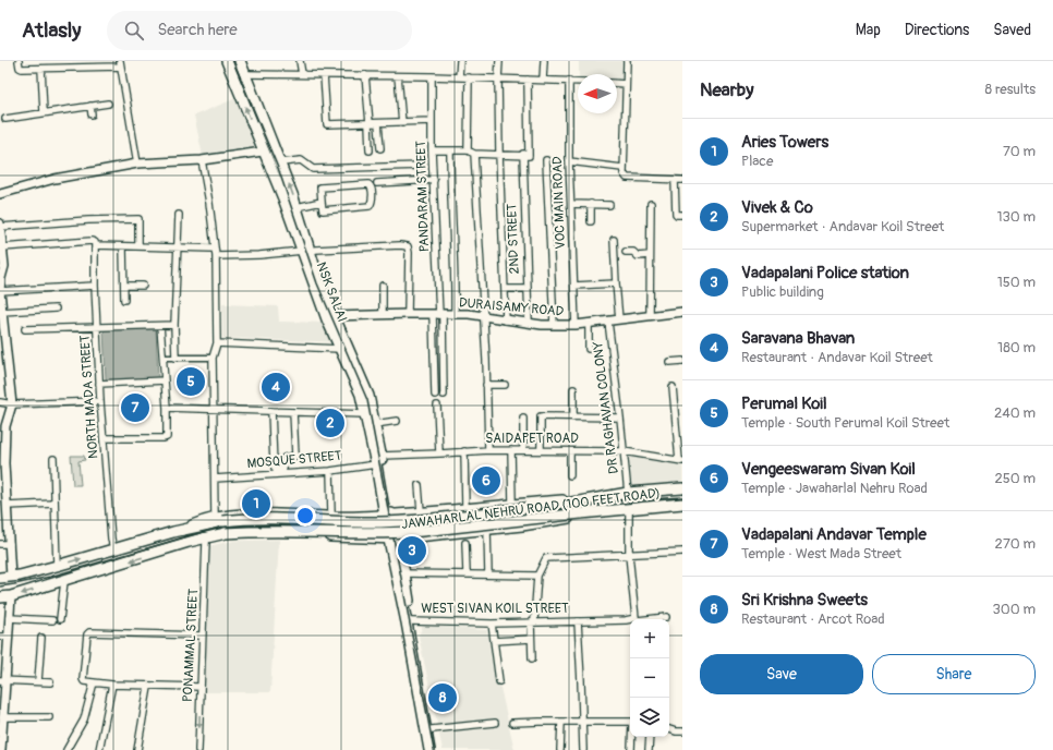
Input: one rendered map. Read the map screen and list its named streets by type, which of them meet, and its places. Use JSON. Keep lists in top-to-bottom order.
{
  "streets": {
    "main road": ["NSK SALAI", "JAWAHARLAL NEHRU ROAD (100 FEET ROAD)", "WEST SIVAN KOIL STREET"],
    "street": [
      "PANDARAM STREET",
      "VOC MAIN ROAD",
      "2ND STREET",
      "DURAISAMY ROAD",
      "NORTH MADA STREET",
      "DR RAGHAVAN COLONY",
      "SAIDAPET ROAD",
      "MOSQUE STREET",
      "PONAMMAL STREET"
    ]
  },
  "crossings": [
    ["PANDARAM STREET", "DURAISAMY ROAD"],
    ["VOC MAIN ROAD", "DURAISAMY ROAD"],
    ["2ND STREET", "DURAISAMY ROAD"],
    ["NSK SALAI", "DURAISAMY ROAD"],
    ["NSK SALAI", "SAIDAPET ROAD"],
    ["NSK SALAI", "MOSQUE STREET"],
    ["DURAISAMY ROAD", "DR RAGHAVAN COLONY"],
    ["NORTH MADA STREET", "JAWAHARLAL NEHRU ROAD (100 FEET ROAD)"],
    ["DR RAGHAVAN COLONY", "SAIDAPET ROAD"],
    ["SAIDAPET ROAD", "MOSQUE STREET"],
    ["JAWAHARLAL NEHRU ROAD (100 FEET ROAD)", "WEST SIVAN KOIL STREET"],
    ["JAWAHARLAL NEHRU ROAD (100 FEET ROAD)", "PONAMMAL STREET"]
  ],
  "north": "left",
  "page": {
    "header": "Atlasly",
    "search": "Search here",
    "nav": ["Map", "Directions", "Saved"],
    "heading": ["Nearby", "8 results"],
    "list": [
      {
        "mark": "1",
        "name": "Aries Towers",
        "note": "Place",
        "value": "70 m"
      },
      {
        "mark": "2",
        "name": "Vivek & Co",
        "note": "Supermarket · Andavar Koil Street",
        "value": "130 m"
      },
      {
        "mark": "3",
        "name": "Vadapalani Police station",
        "note": "Public building",
        "value": "150 m"
      },
      {
        "mark": "4",
        "name": "Saravana Bhavan",
        "note": "Restaurant · Andavar Koil Street",
        "value": "180 m"
      },
      {
        "mark": "5",
        "name": "Perumal Koil",
        "note": "Temple · South Perumal Koil Street",
        "value": "240 m"
      },
      {
        "mark": "6",
        "name": "Vengeeswaram Sivan Koil",
        "note": "Temple · Jawaharlal Nehru Road",
        "value": "250 m"
      },
      {
        "mark": "7",
        "name": "Vadapalani Andavar Temple",
        "note": "Temple · West Mada Street",
        "value": "270 m"
      },
      {
        "mark": "8",
        "name": "Sri Krishna Sweets",
        "note": "Restaurant · Arcot Road",
        "value": "300 m"
      }
    ],
    "pins": [
      "5",
      "4",
      "7",
      "2",
      "6",
      "1",
      "3",
      "8"
    ],
    "map_buttons": ["+", "−"],
    "buttons": ["Save", "Share"]
  }
}
